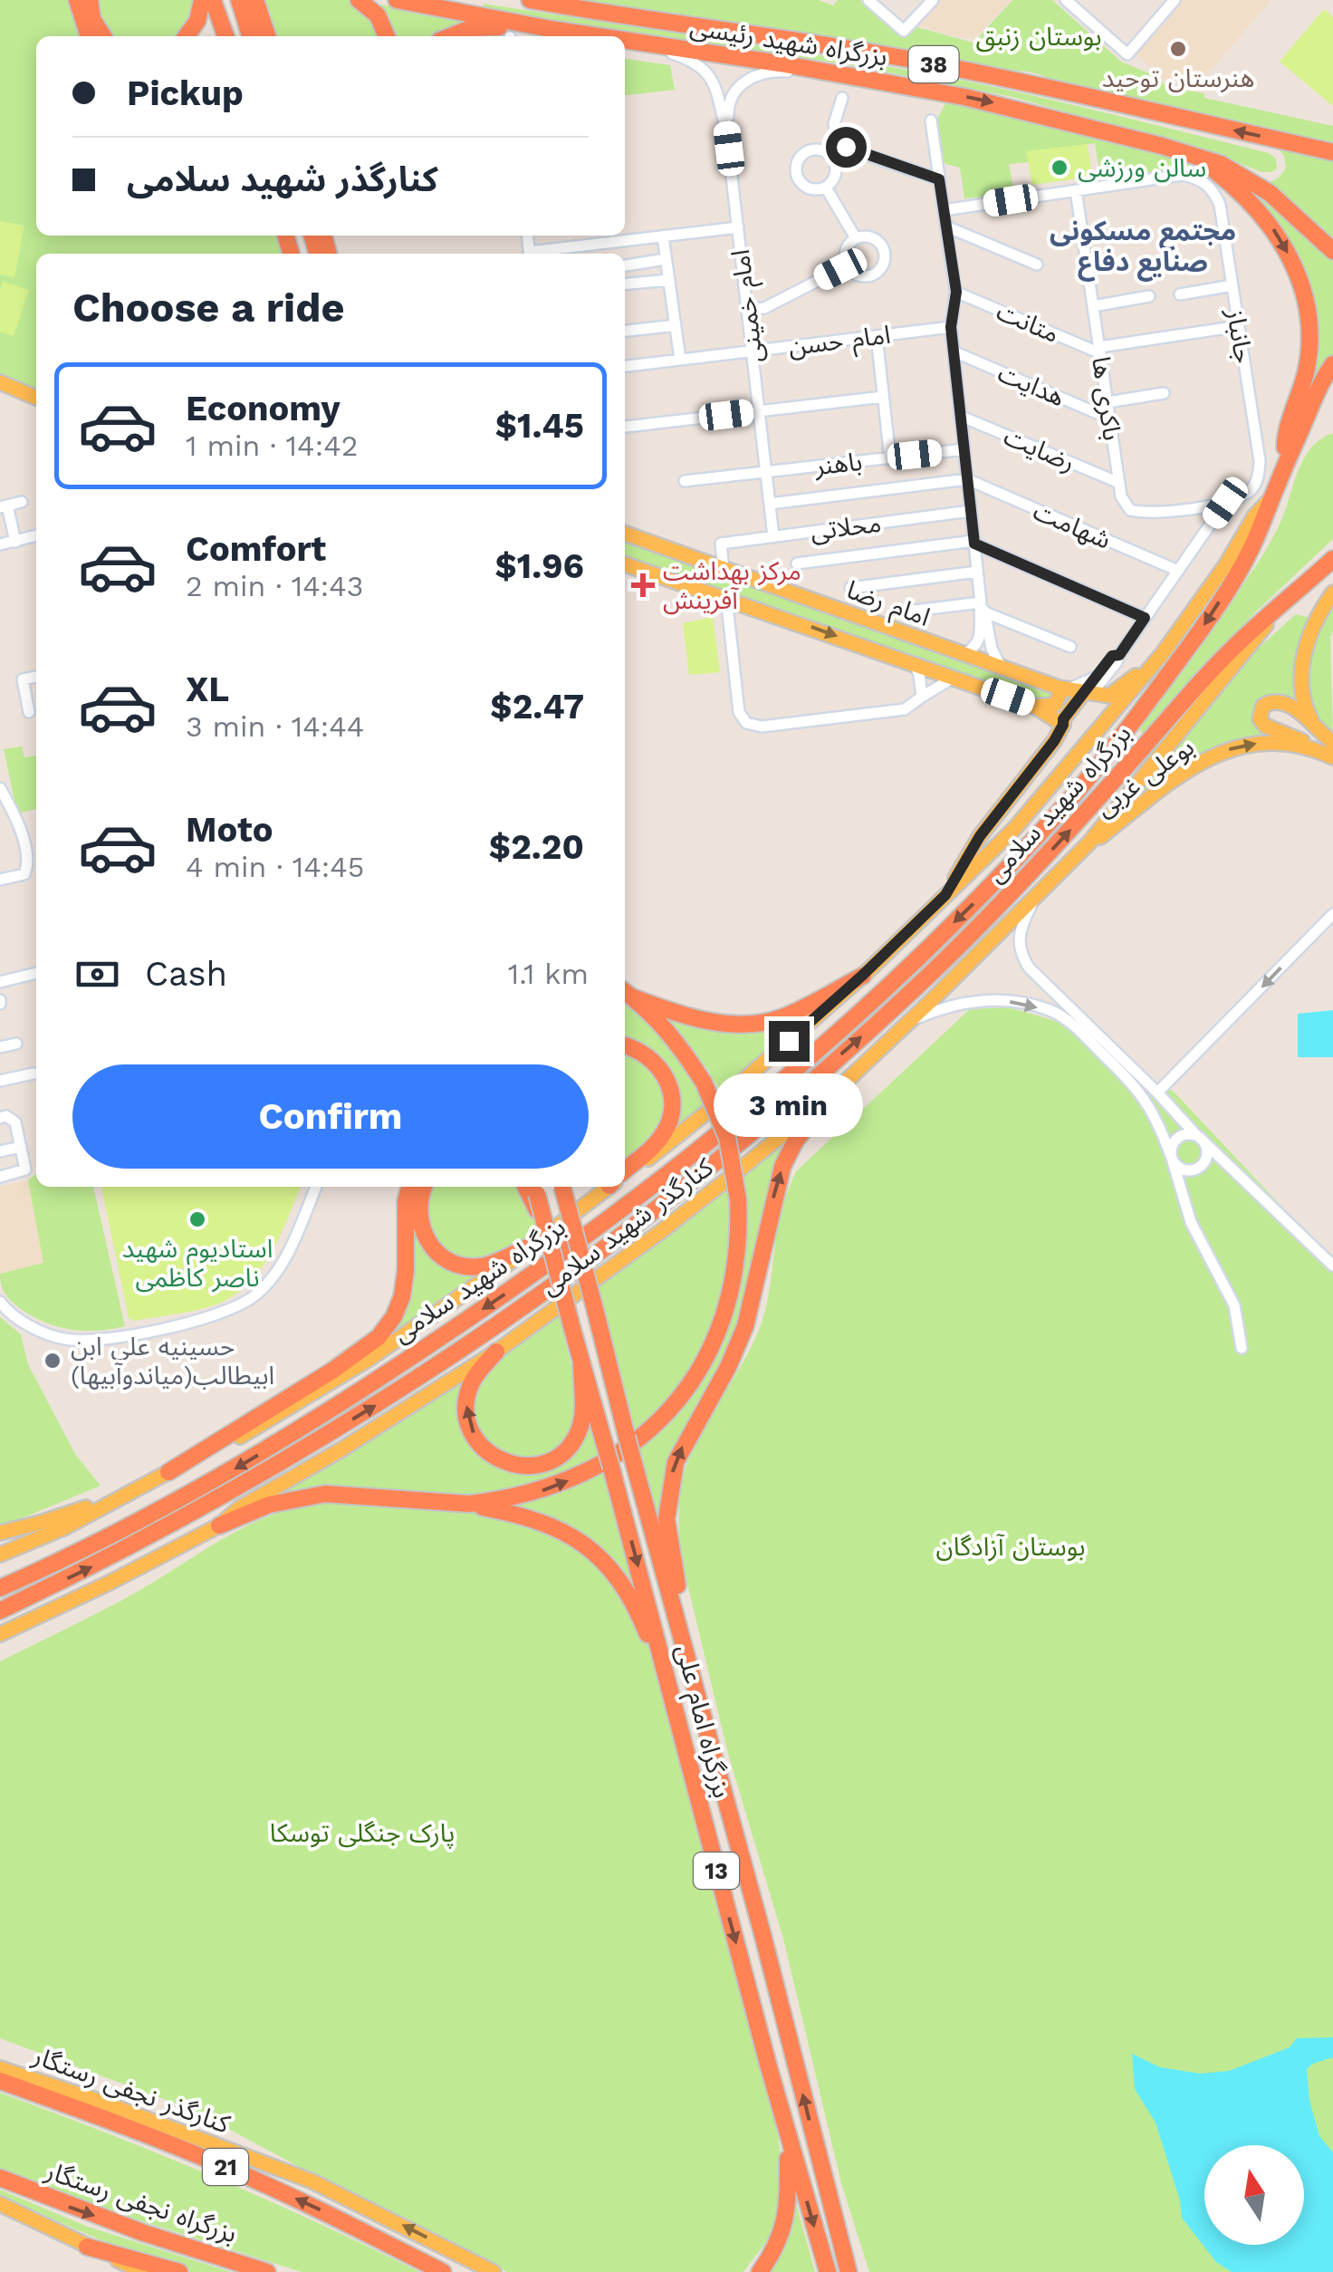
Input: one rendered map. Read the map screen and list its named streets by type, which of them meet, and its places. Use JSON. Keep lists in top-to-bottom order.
{
  "streets": {
    "highway": [
      "بزرگراه شهید رئیسی",
      "38",
      "بزرگراه شهید سلامی",
      "بزرگراه امام علی",
      "13",
      "21",
      "بزرگراه نجفی رستگار"
    ],
    "main road": [
      "امام رضا",
      "بوعلی غربی",
      "کنارگذر شهید سلامی",
      "کنارگذر نجفی رستگار"
    ],
    "street": [
      "امام خمینی",
      "متانت",
      "جانباز",
      "امام حسن",
      "هدایت",
      "باکری ها",
      "رضایت",
      "باهنر",
      "شهامت",
      "محلاتی"
    ]
  },
  "crossings": [
    ["بزرگراه شهید رئیسی", "امام خمینی"],
    ["امام خمینی", "امام حسن"],
    ["امام خمینی", "باهنر"],
    ["امام خمینی", "محلاتی"],
    ["متانت", "باکری ها"],
    ["جانباز", "باکری ها"],
    ["جانباز", "شهامت"],
    ["جانباز", "امام رضا"],
    ["هدایت", "باکری ها"],
    ["باکری ها", "رضایت"],
    ["محلاتی", "امام رضا"],
    ["بوعلی غربی", "کنارگذر شهید سلامی"],
    ["بزرگراه شهید سلامی", "کنارگذر شهید سلامی"]
  ],
  "one_way": ["بوعلی غربی", "کنارگذر نجفی رستگار"],
  "districts": ["مجتمع مسکونی صنایع دفاع"],
  "parks": ["بوستان زنبق", "بوستان آزادگان", "پارک جنگلی توسکا"],
  "places": {
    "other": [
      "هنرستان توحید",
      "سالن ورزشی",
      "استادیوم شهید ناصر کاظمی",
      "حسینیه علی ابن ابیطالب(میاندوآبیها)"
    ],
    "health": ["مرکز بهداشت آفرینش"]
  },
  "north": "top",
  "page": {
    "banner": ["Pickup", "کنارگذر شهید سلامی"],
    "heading": "Choose a ride",
    "list": [
      {
        "name": "Economy",
        "note": "1 min · 14:42",
        "value": "$1.45"
      },
      {
        "name": "Comfort",
        "note": "2 min · 14:43",
        "value": "$1.96"
      },
      {
        "name": "XL",
        "note": "3 min · 14:44",
        "value": "$2.47"
      },
      {
        "name": "Moto",
        "note": "4 min · 14:45",
        "value": "$2.20"
      }
    ],
    "pay": ["Cash", "1.1 km"],
    "buttons": "Confirm",
    "bubble": "3 min"
  }
}
